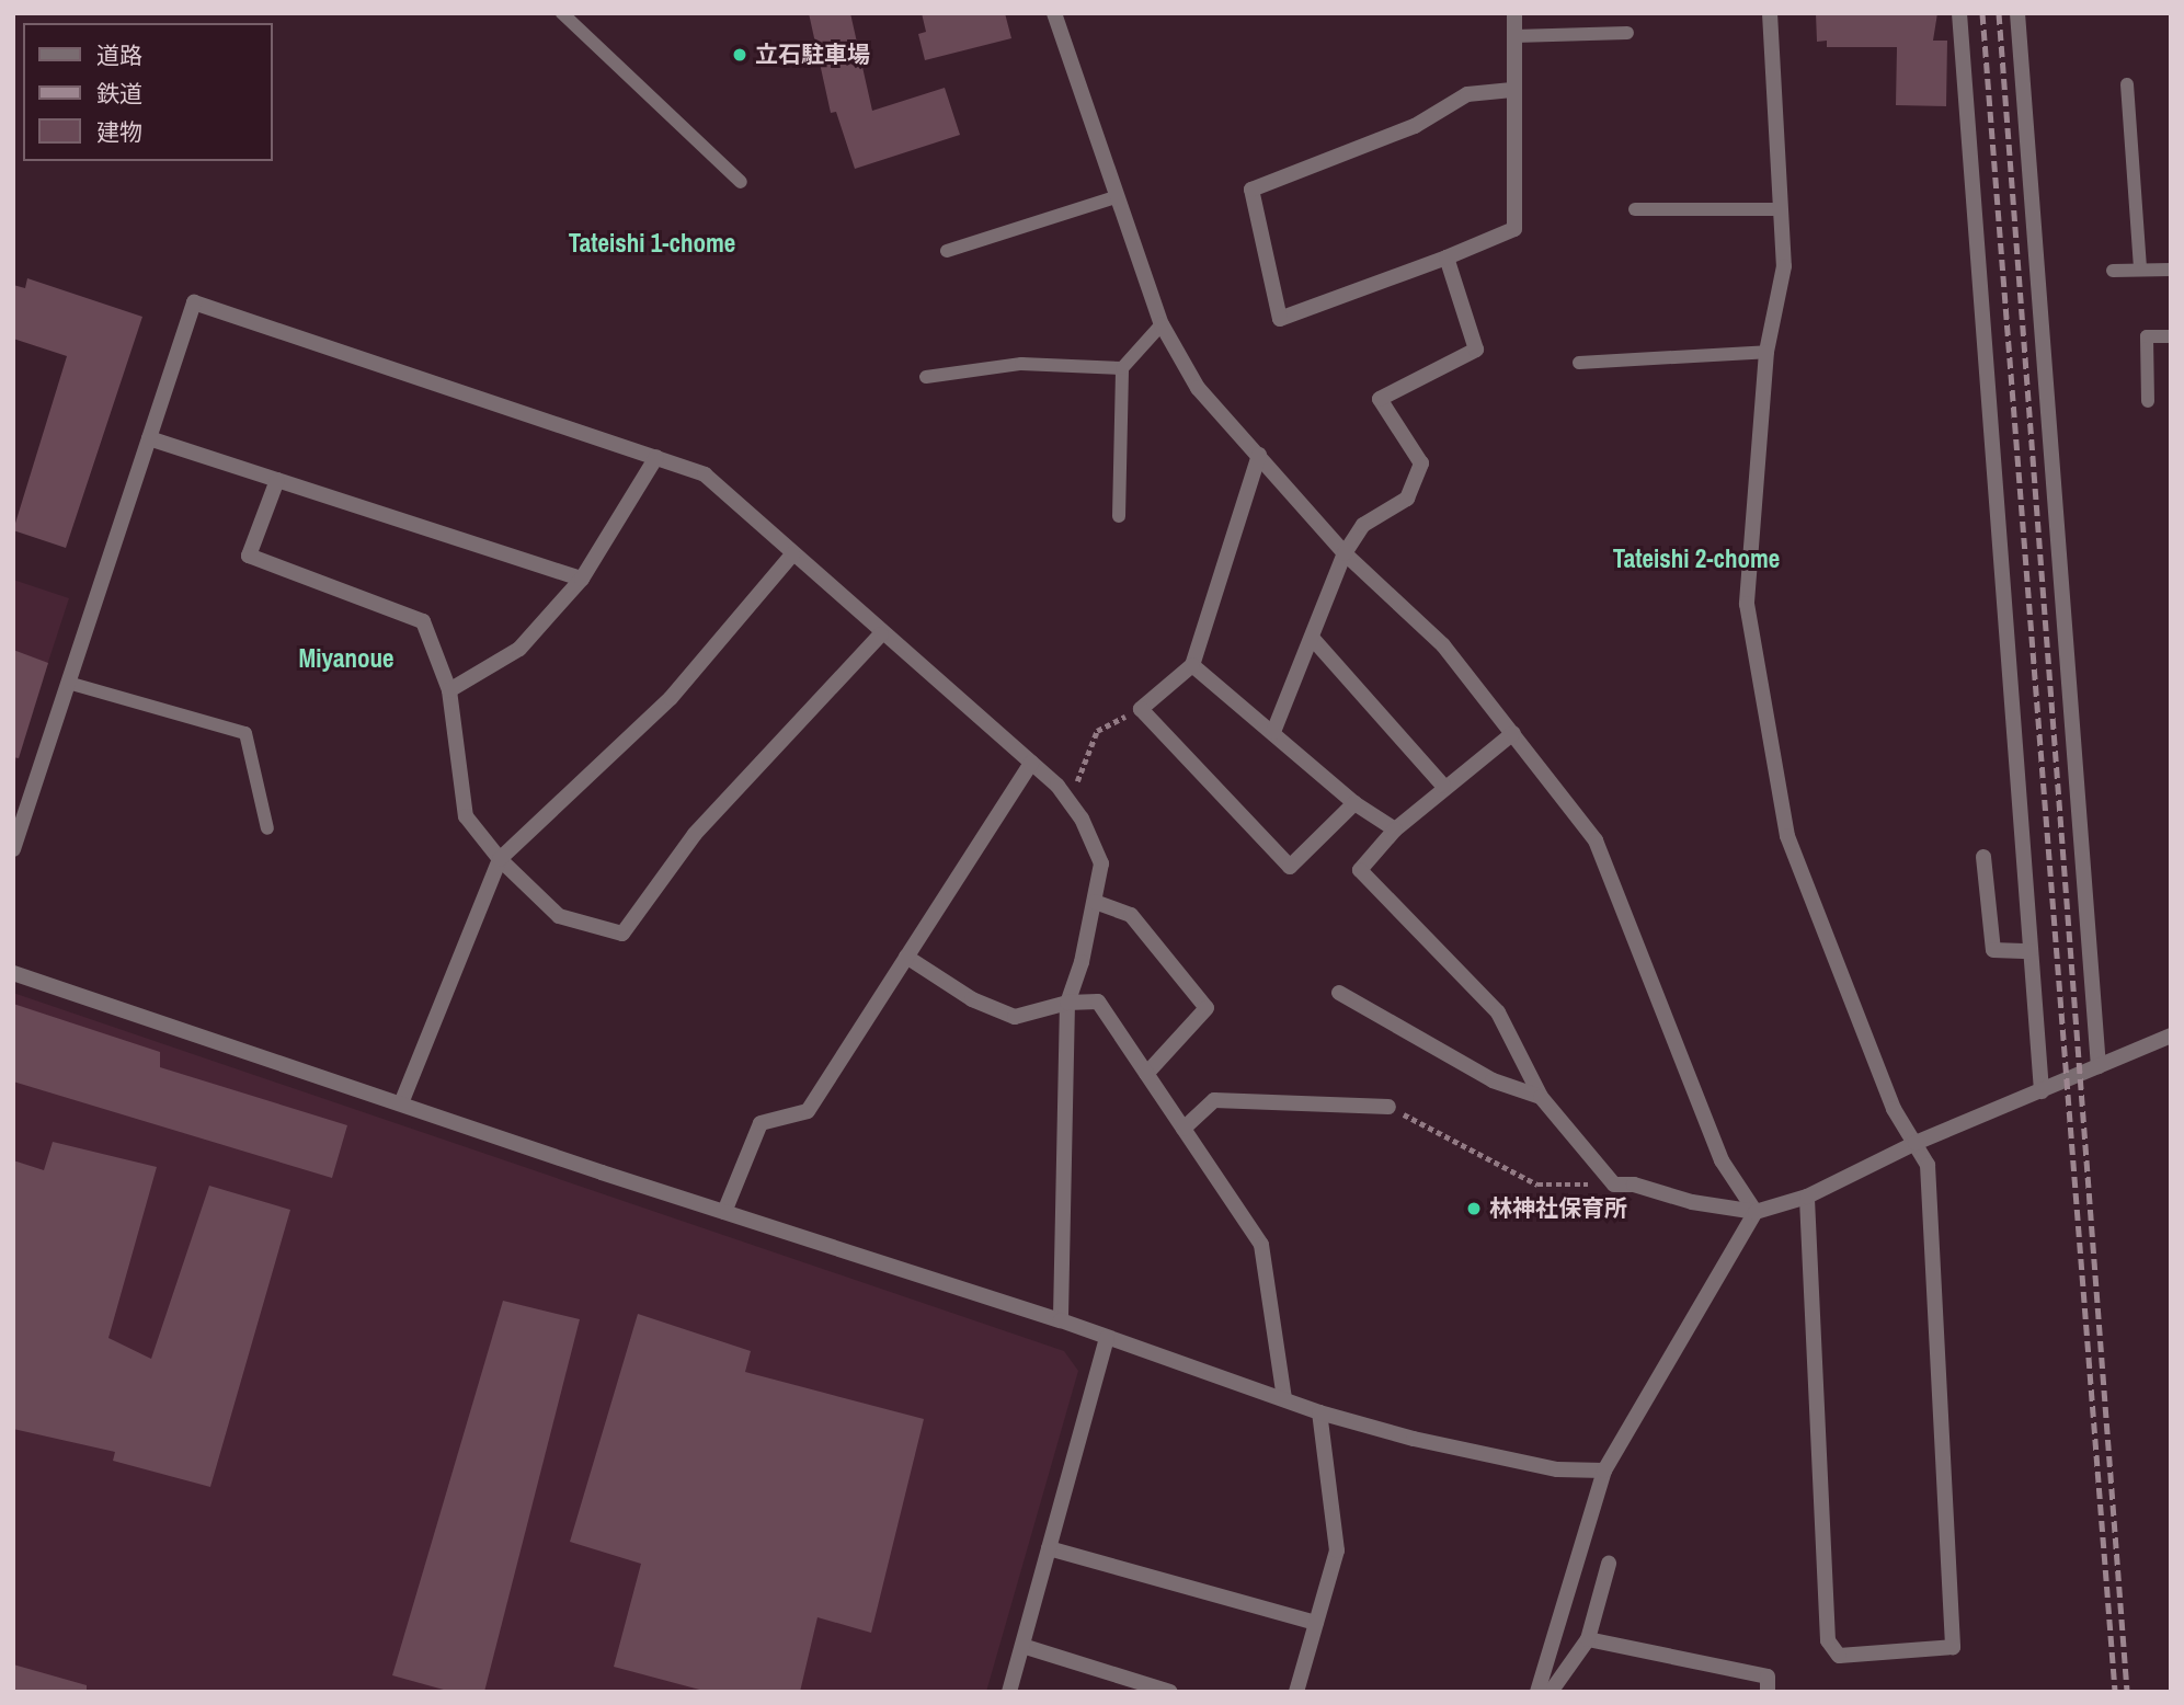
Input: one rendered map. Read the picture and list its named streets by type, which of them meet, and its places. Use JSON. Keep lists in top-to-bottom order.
{
  "districts": ["Tateishi 1-chome", "Tateishi 2-chome", "Miyanoue"],
  "places": ["立石駐車場", "林神社保育所"],
  "legend": ["道路", "鉄道", "建物"]
}
